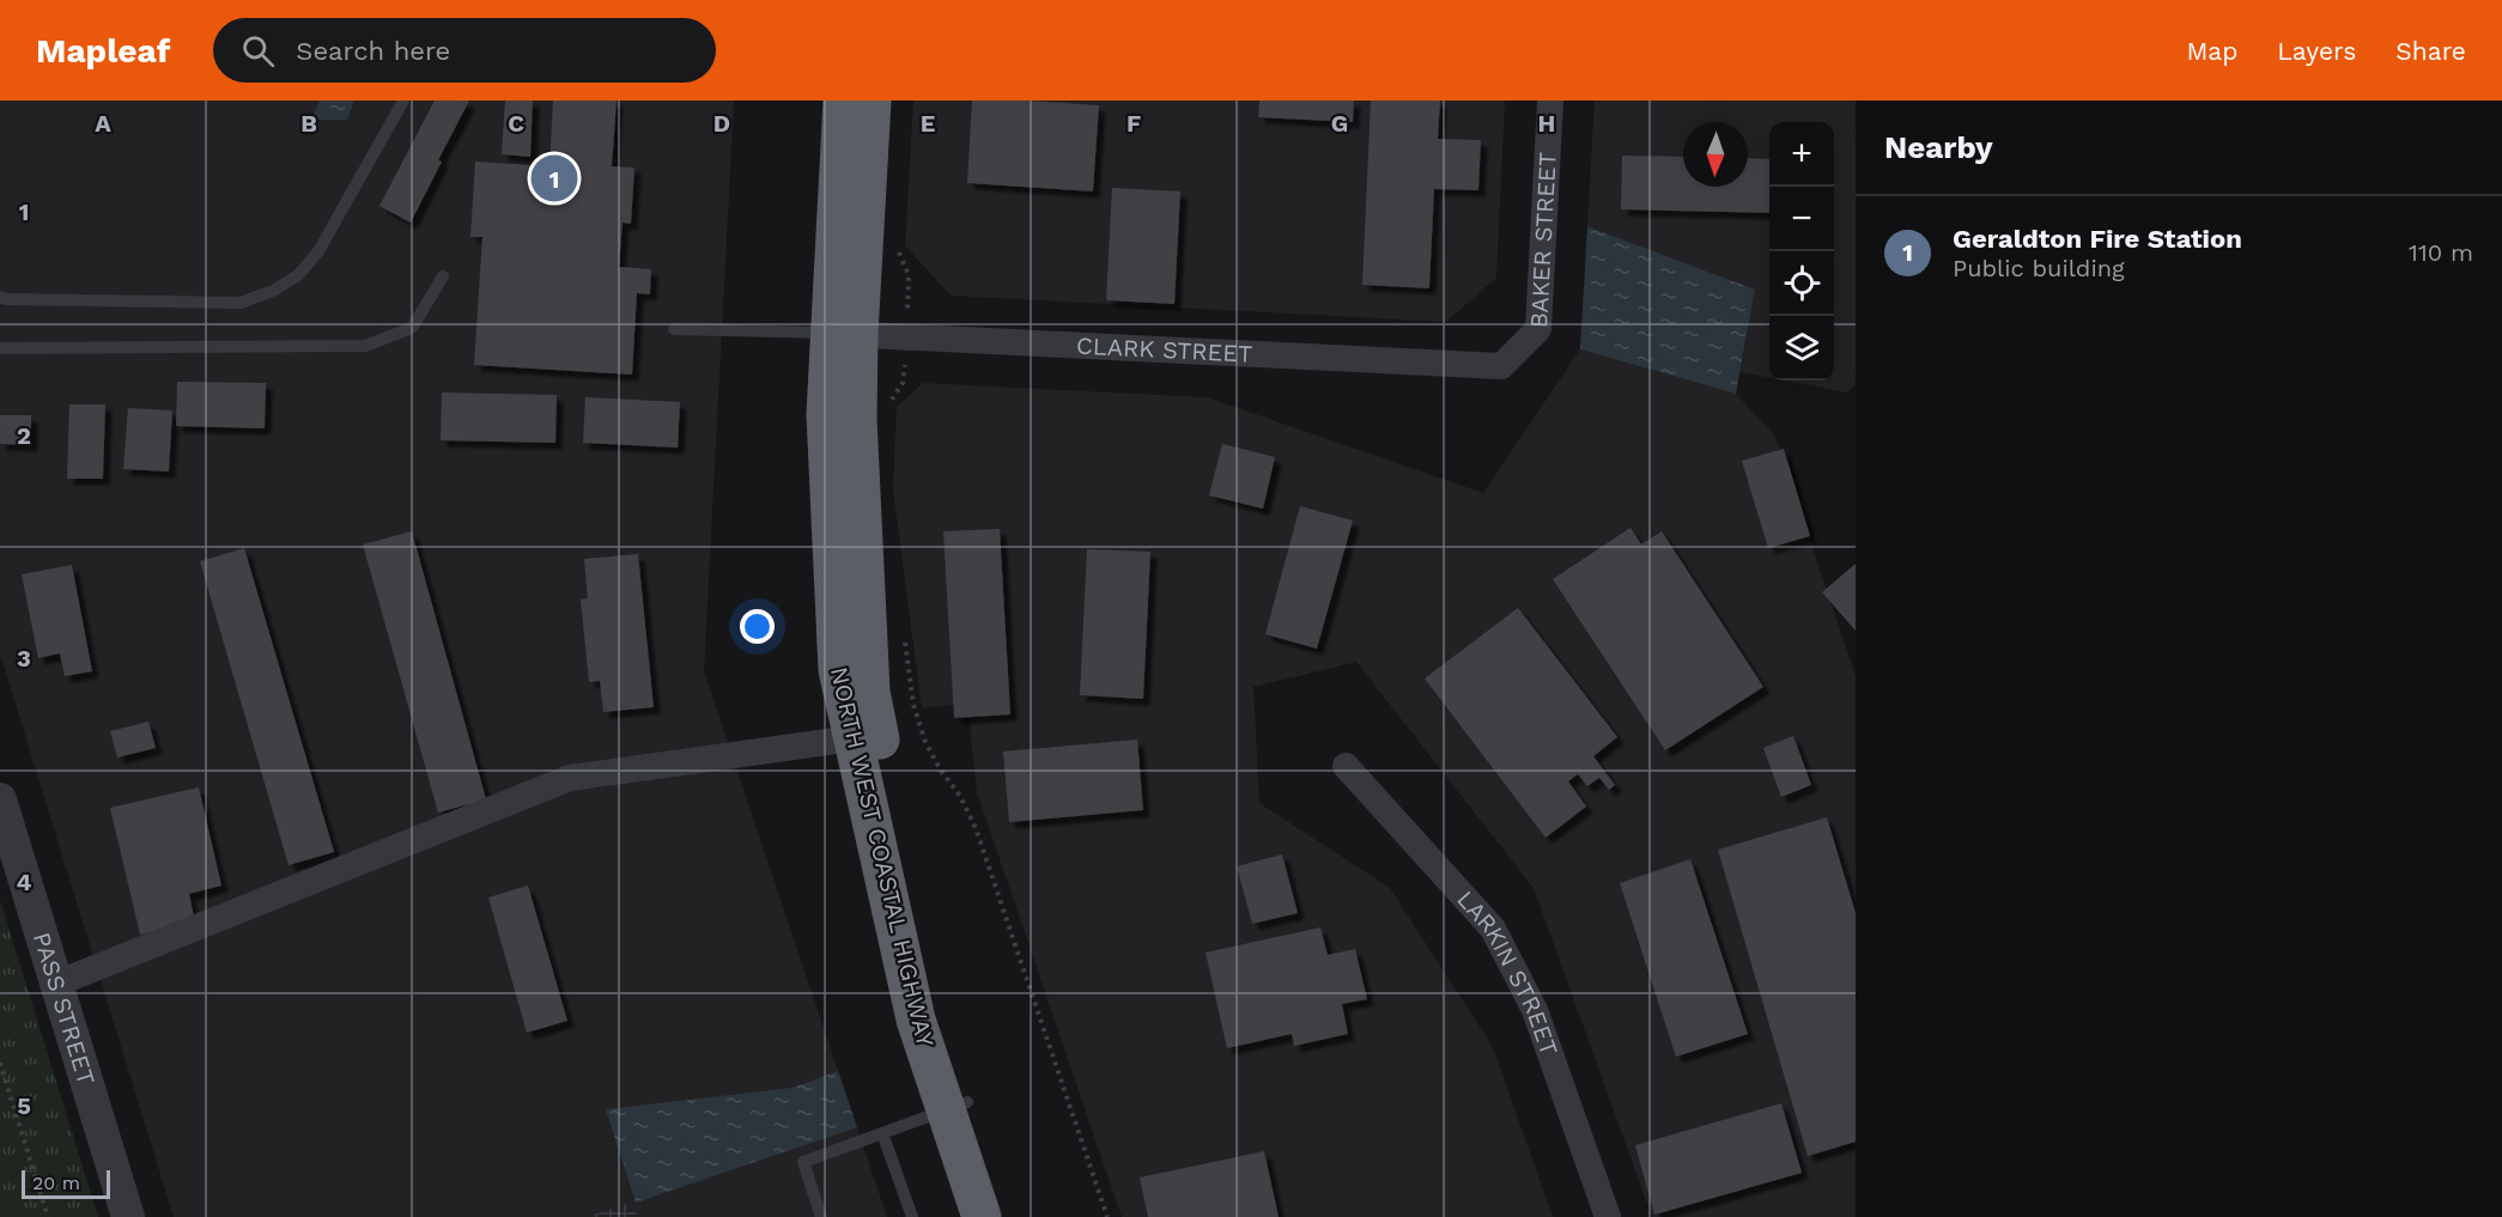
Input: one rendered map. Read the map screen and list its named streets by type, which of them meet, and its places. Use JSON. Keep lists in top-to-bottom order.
{
  "streets": {
    "highway": ["NORTH WEST COASTAL HIGHWAY"],
    "street": [
      "BAKER STREET",
      "CLARK STREET",
      "LARKIN STREET",
      "PASS STREET"
    ]
  },
  "crossings": [
    ["BAKER STREET", "CLARK STREET"],
    ["CLARK STREET", "NORTH WEST COASTAL HIGHWAY"]
  ],
  "scale_bar": "20 m",
  "north": "bottom",
  "page": {
    "header": "Mapleaf",
    "search": "Search here",
    "nav": ["Map", "Layers", "Share"],
    "heading": "Nearby",
    "map_buttons": ["+", "−"],
    "pins": "1",
    "list": [
      {
        "mark": "1",
        "name": "Geraldton Fire Station",
        "note": "Public building",
        "value": "110 m"
      }
    ],
    "scale": "20 m"
  },
  "grid": {
    "columns": [
      "A",
      "B",
      "C",
      "D",
      "E",
      "F",
      "G",
      "H"
    ],
    "rows": [
      "1",
      "2",
      "3",
      "4",
      "5"
    ]
  }
}
